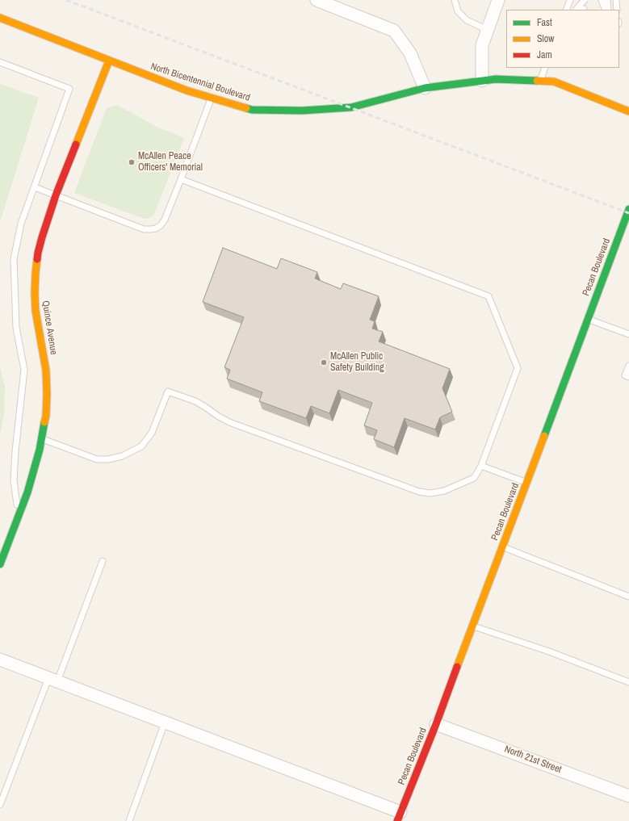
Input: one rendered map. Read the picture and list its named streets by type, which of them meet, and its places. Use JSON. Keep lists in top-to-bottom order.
{
  "streets": {
    "main road": ["North Bicentennial Boulevard", "Pecan Boulevard", "Quince Avenue"],
    "street": ["North 21st Street"]
  },
  "crossings": [
    ["North Bicentennial Boulevard", "Quince Avenue"],
    ["Pecan Boulevard", "North 21st Street"]
  ],
  "places": ["McAllen Peace Officers' Memorial", "McAllen Public Safety Building"],
  "legend": ["Fast", "Slow", "Jam"]
}
